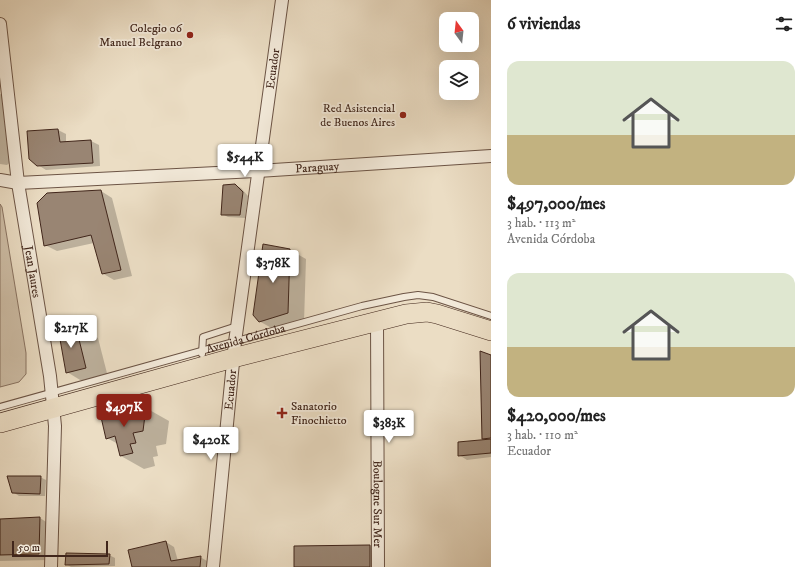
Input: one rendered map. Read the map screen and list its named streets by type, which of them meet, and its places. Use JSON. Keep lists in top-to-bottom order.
{
  "streets": {
    "main road": ["Avenida Córdoba"],
    "street": [
      "Ecuador",
      "Paraguay",
      "Jean Jaures",
      "Boulogne Sur Mer"
    ]
  },
  "crossings": [
    ["Ecuador", "Paraguay"],
    ["Ecuador", "Avenida Córdoba"],
    ["Paraguay", "Jean Jaures"],
    ["Jean Jaures", "Avenida Córdoba"],
    ["Avenida Córdoba", "Boulogne Sur Mer"]
  ],
  "places": {
    "other": ["Colegio 06 Manuel Belgrano", "Red Asistencial de Buenos Aires"],
    "health": ["Sanatorio Finochietto"]
  },
  "scale_bar": "50 m",
  "north": "top",
  "page": {
    "heading": "6 viviendas",
    "list": [
      {
        "name": "$497,000/mes",
        "note": "3 hab. · 113 m² · Avenida Córdoba"
      },
      {
        "name": "$420,000/mes",
        "note": "3 hab. · 110 m² · Ecuador"
      }
    ],
    "price": [
      "$544K",
      "$378K",
      "$217K",
      "$497K",
      "$383K",
      "$420K"
    ],
    "scale": "50 m"
  }
}
